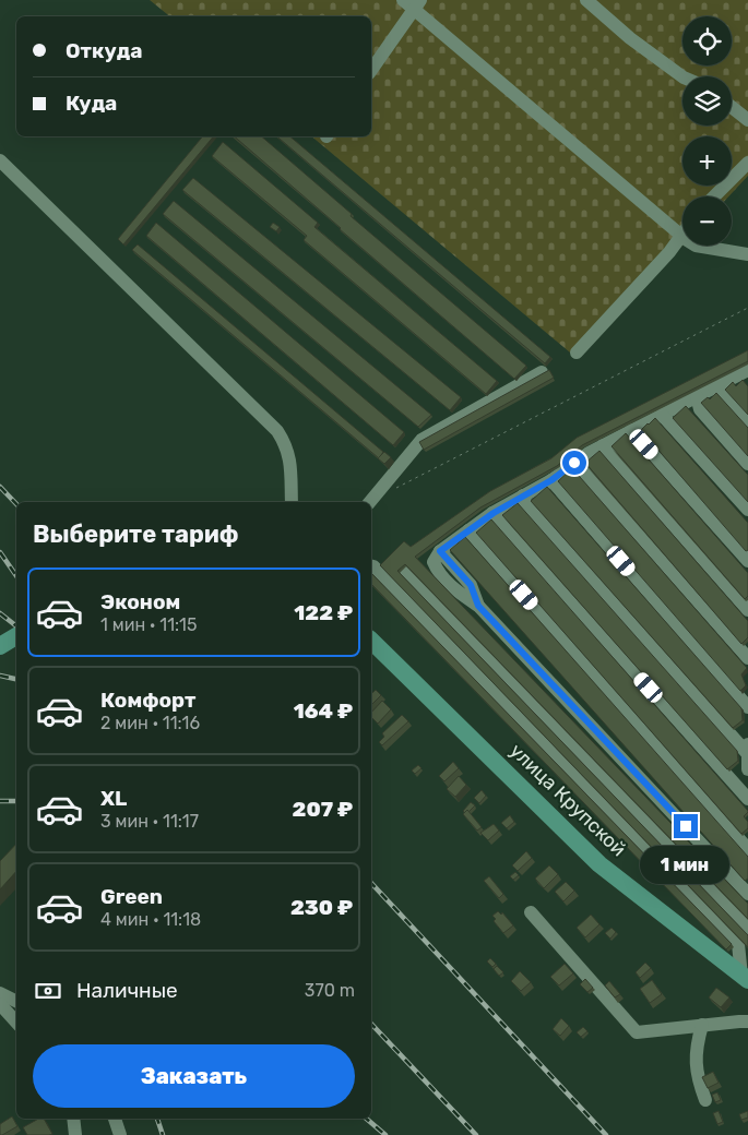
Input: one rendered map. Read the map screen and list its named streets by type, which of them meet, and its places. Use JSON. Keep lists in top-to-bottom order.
{
  "streets": {
    "main road": ["улица Крупской"]
  },
  "page": {
    "map_buttons": ["+", "−"],
    "banner": ["Откуда", "Куда"],
    "heading": "Выберите тариф",
    "list": [
      {
        "name": "Эконом",
        "note": "1 мин · 11:15",
        "value": "122 ₽"
      },
      {
        "name": "Комфорт",
        "note": "2 мин · 11:16",
        "value": "164 ₽"
      },
      {
        "name": "XL",
        "note": "3 мин · 11:17",
        "value": "207 ₽"
      },
      {
        "name": "Green",
        "note": "4 мин · 11:18",
        "value": "230 ₽"
      }
    ],
    "bubble": "1 мин",
    "pay": ["Наличные", "370 m"],
    "buttons": "Заказать"
  }
}
